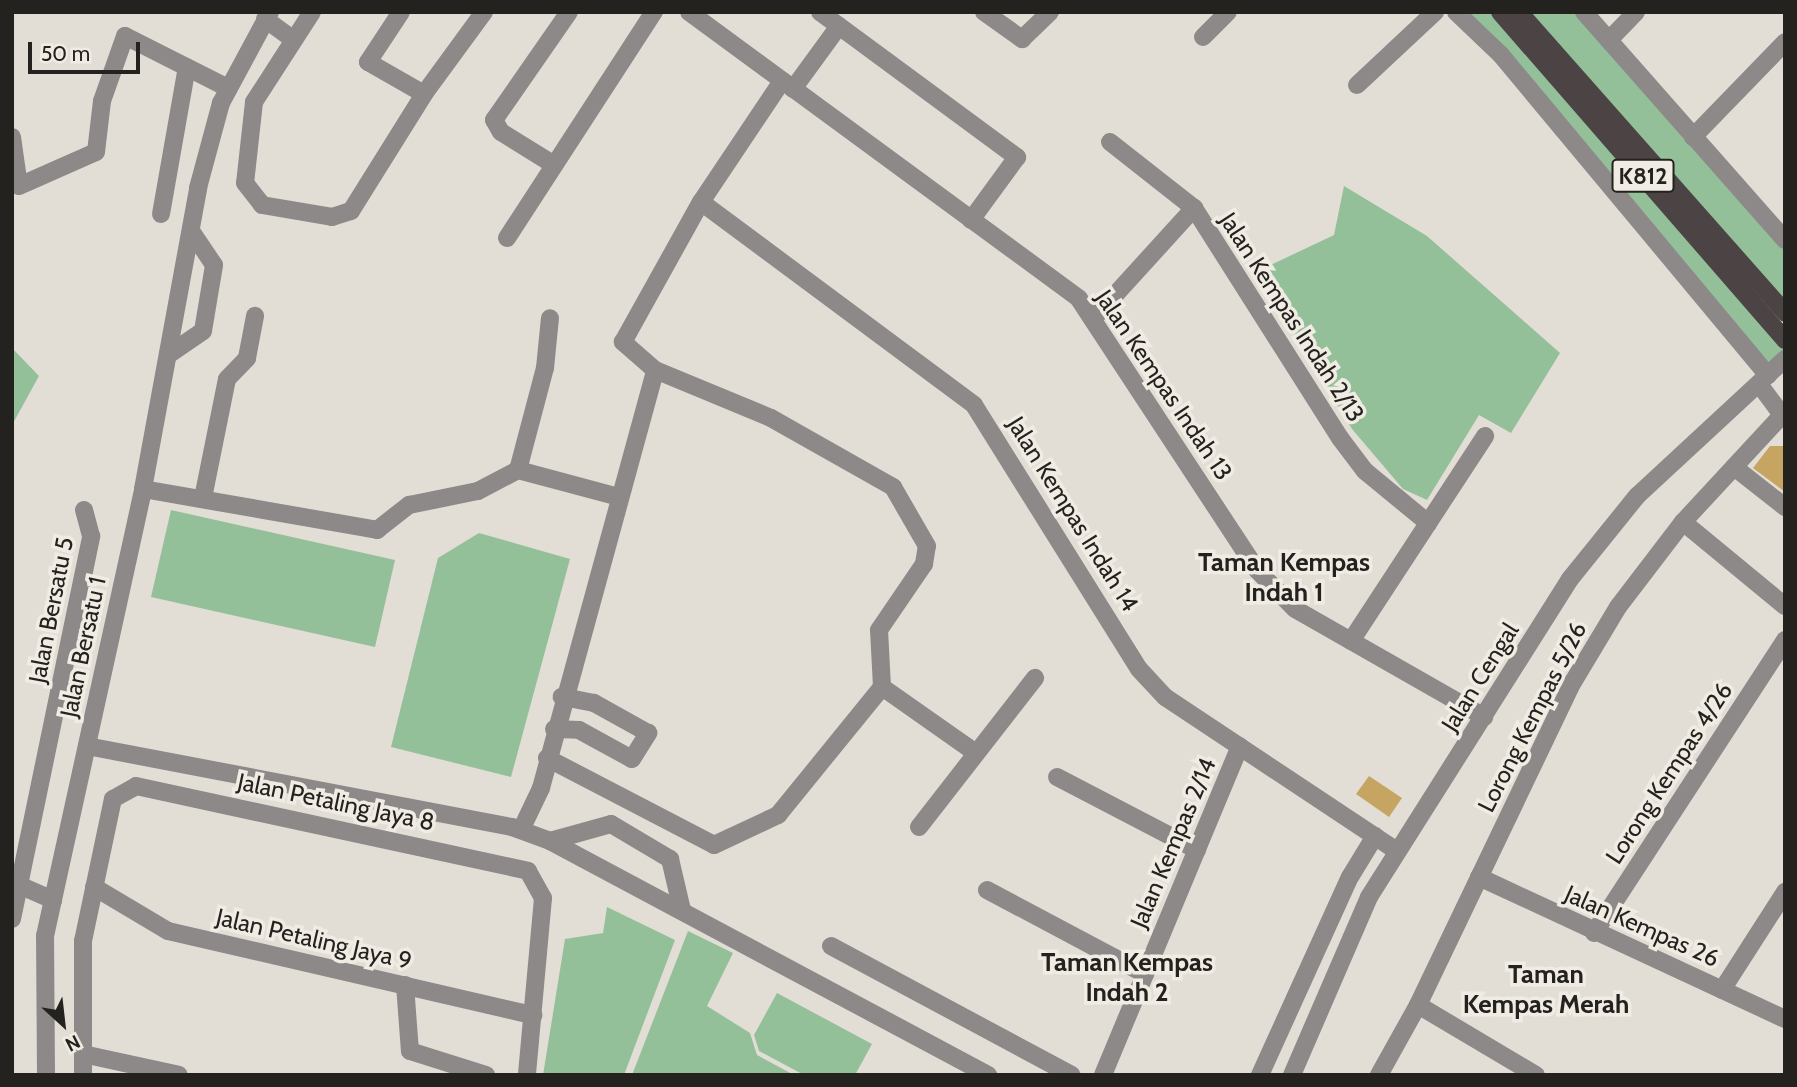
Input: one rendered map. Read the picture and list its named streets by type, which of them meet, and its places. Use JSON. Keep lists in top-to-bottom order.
{
  "streets": {
    "main road": ["K812"],
    "street": [
      "Jalan Kempas Indah 2/13",
      "Jalan Kempas Indah 13",
      "Jalan Kempas Indah 14",
      "Jalan Bersatu 5",
      "Jalan Bersatu 1",
      "Jalan Cengal",
      "Lorong Kempas 5/26",
      "Lorong Kempas 4/26",
      "Jalan Petaling Jaya 8",
      "Jalan Kempas 2/14",
      "Jalan Kempas 26",
      "Jalan Petaling Jaya 9"
    ]
  },
  "crossings": [
    ["Jalan Kempas Indah 13", "Jalan Cengal"],
    ["Jalan Kempas Indah 14", "Jalan Cengal"],
    ["Jalan Kempas Indah 14", "Jalan Kempas 2/14"],
    ["Lorong Kempas 5/26", "Jalan Kempas 26"],
    ["Lorong Kempas 4/26", "Jalan Kempas 26"],
    ["Jalan Petaling Jaya 8", "Jalan Petaling Jaya 9"]
  ],
  "districts": ["Taman Kempas Indah 1", "Taman Kempas Indah 2", "Taman Kempas Merah"],
  "scale_bar": "50 m",
  "north": "bottom right"
}
